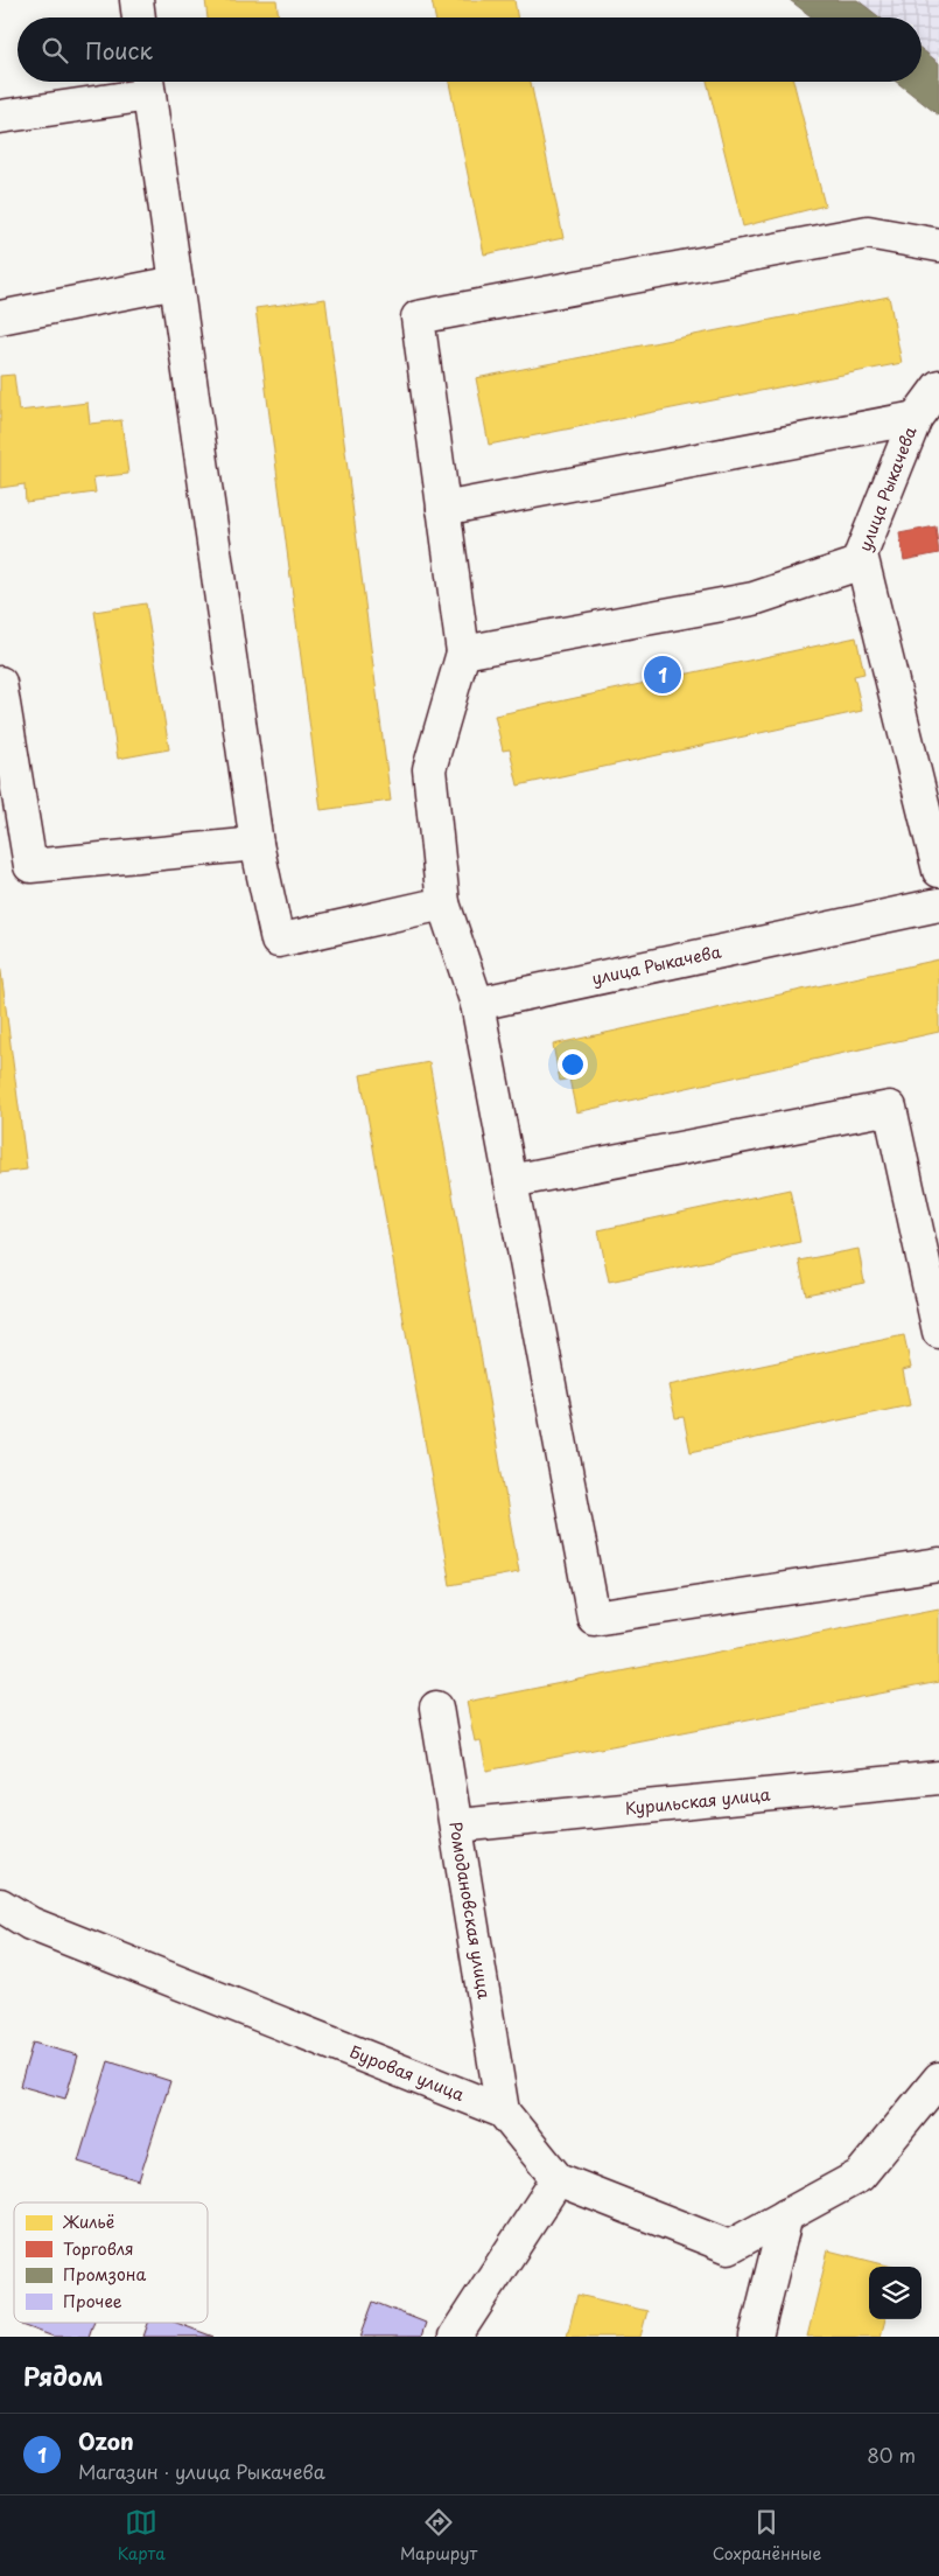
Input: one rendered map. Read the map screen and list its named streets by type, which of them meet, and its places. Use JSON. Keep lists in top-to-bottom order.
{
  "streets": {
    "street": [
      "улица Рыкачева",
      "Курильская улица",
      "Ромодановская улица",
      "Буровая улица"
    ]
  },
  "crossings": [
    ["Курильская улица", "Ромодановская улица"],
    ["Ромодановская улица", "Буровая улица"]
  ],
  "legend": [
    "Жильё",
    "Торговля",
    "Промзона",
    "Прочее"
  ],
  "page": {
    "search": "Поиск",
    "pins": "1",
    "heading": "Рядом",
    "list": [
      {
        "mark": "1",
        "name": "Ozon",
        "note": "Магазин · улица Рыкачева",
        "value": "80 m"
      }
    ],
    "nav": ["Карта", "Маршрут", "Сохранённые"]
  }
}
